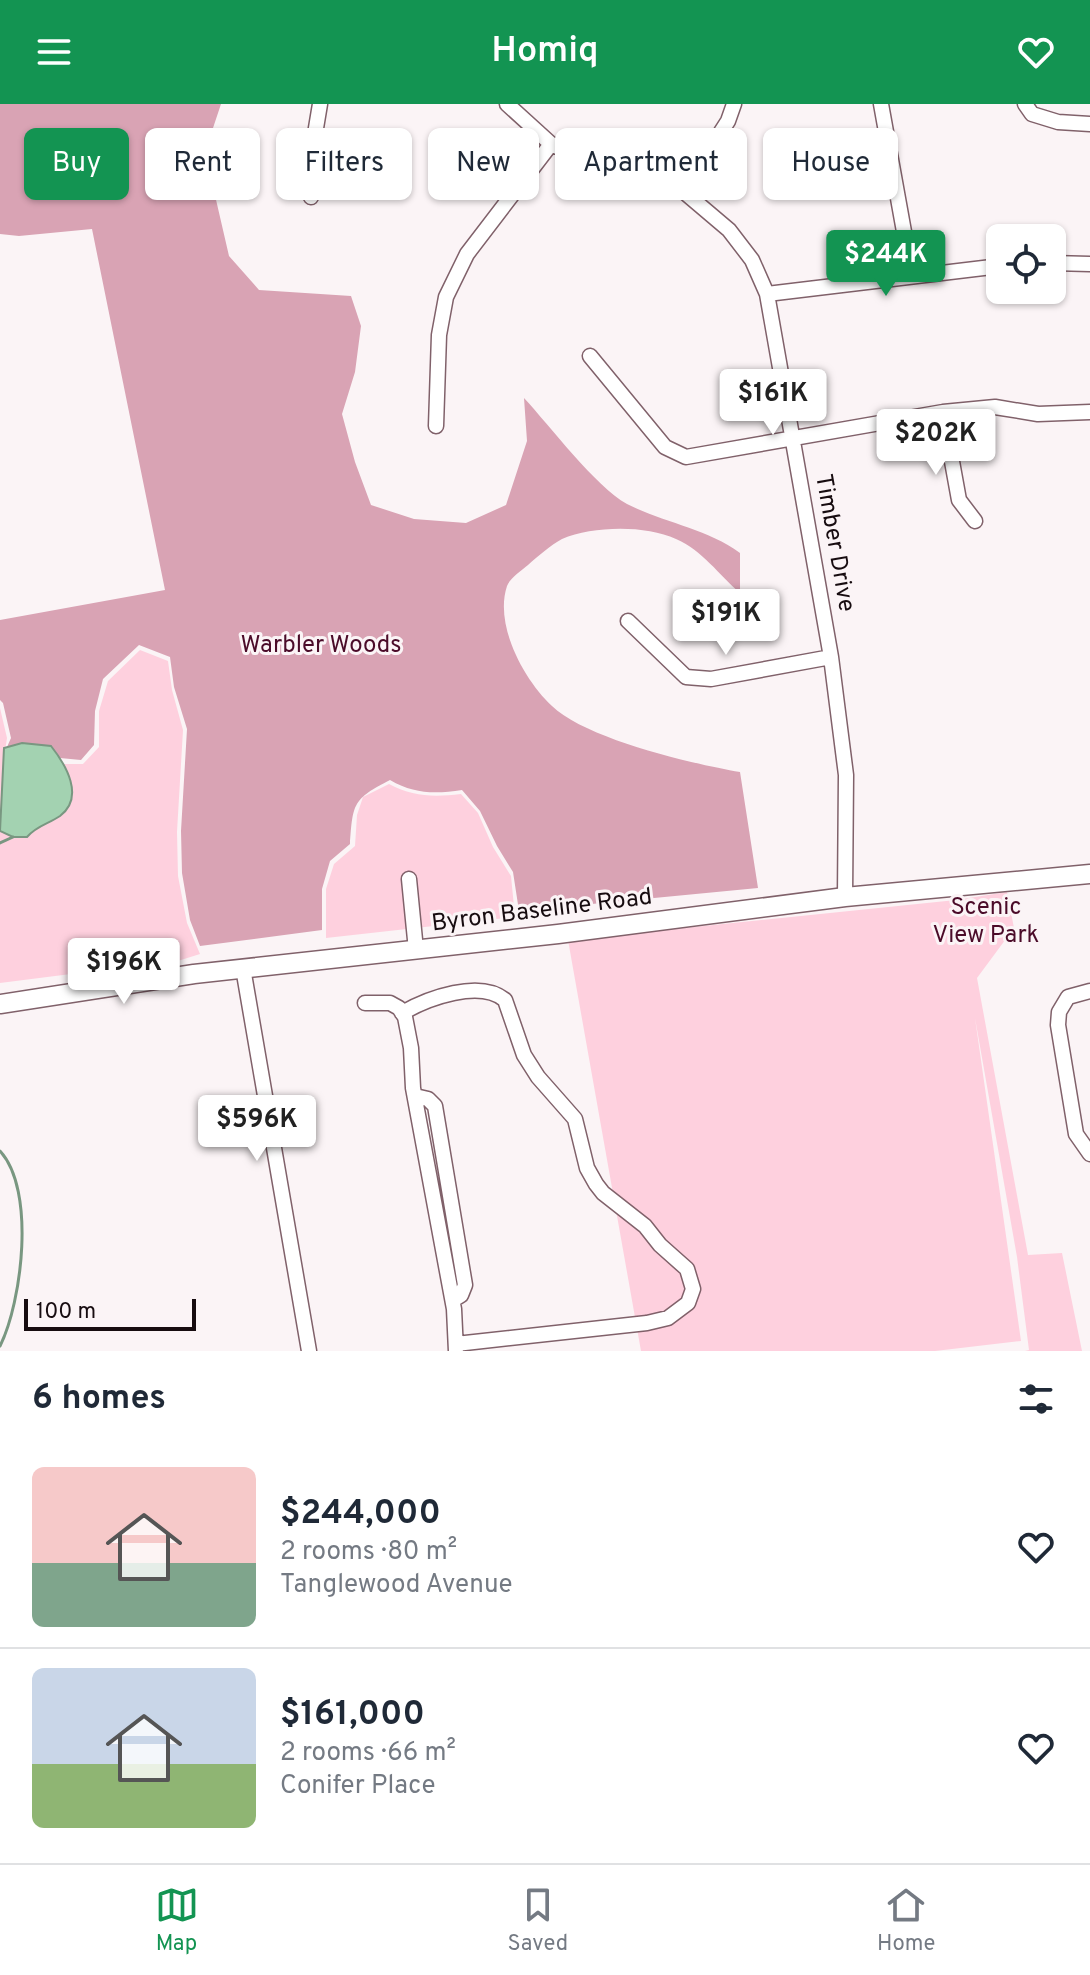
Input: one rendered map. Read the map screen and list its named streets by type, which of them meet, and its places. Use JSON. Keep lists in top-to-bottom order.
{
  "streets": {
    "main road": ["Byron Baseline Road"],
    "street": ["Timber Drive"]
  },
  "crossings": [
    ["Timber Drive", "Byron Baseline Road"]
  ],
  "parks": ["Warbler Woods", "Scenic View Park"],
  "scale_bar": "100 m",
  "page": {
    "header": "Homiq",
    "chip": [
      "Buy",
      "Rent",
      "Filters",
      "New",
      "Apartment",
      "House"
    ],
    "price": [
      "$244K",
      "$161K",
      "$202K",
      "$191K",
      "$196K",
      "$596K"
    ],
    "scale": "100 m",
    "heading": "6 homes",
    "list": [
      {
        "name": "$244,000",
        "note": "2 rooms · 80 m² · Tanglewood Avenue"
      },
      {
        "name": "$161,000",
        "note": "2 rooms · 66 m² · Conifer Place"
      }
    ],
    "tabs": ["Map", "Saved", "Home"]
  }
}
